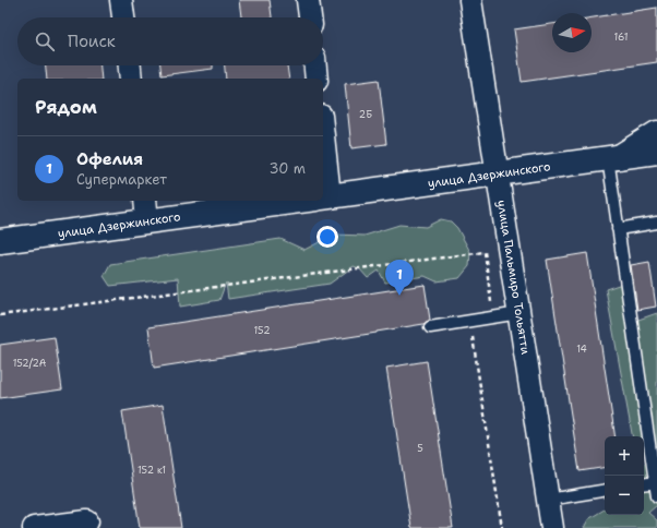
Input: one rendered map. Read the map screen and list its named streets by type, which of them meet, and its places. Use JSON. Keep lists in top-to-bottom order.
{
  "streets": {
    "main road": ["улица Дзержинского"],
    "street": ["улица Пальмиро Тольятти"]
  },
  "crossings": [
    ["улица Дзержинского", "улица Пальмиро Тольятти"]
  ],
  "house_numbers": [
    "161",
    "2Б",
    "152",
    "14",
    "152/2А",
    "5",
    "152 к1"
  ],
  "north": "right",
  "page": {
    "search": "Поиск",
    "heading": "Рядом",
    "list": [
      {
        "mark": "1",
        "name": "Офелия",
        "note": "Супермаркет",
        "value": "30 m"
      }
    ],
    "pins": "1",
    "map_buttons": ["+", "−"]
  }
}
